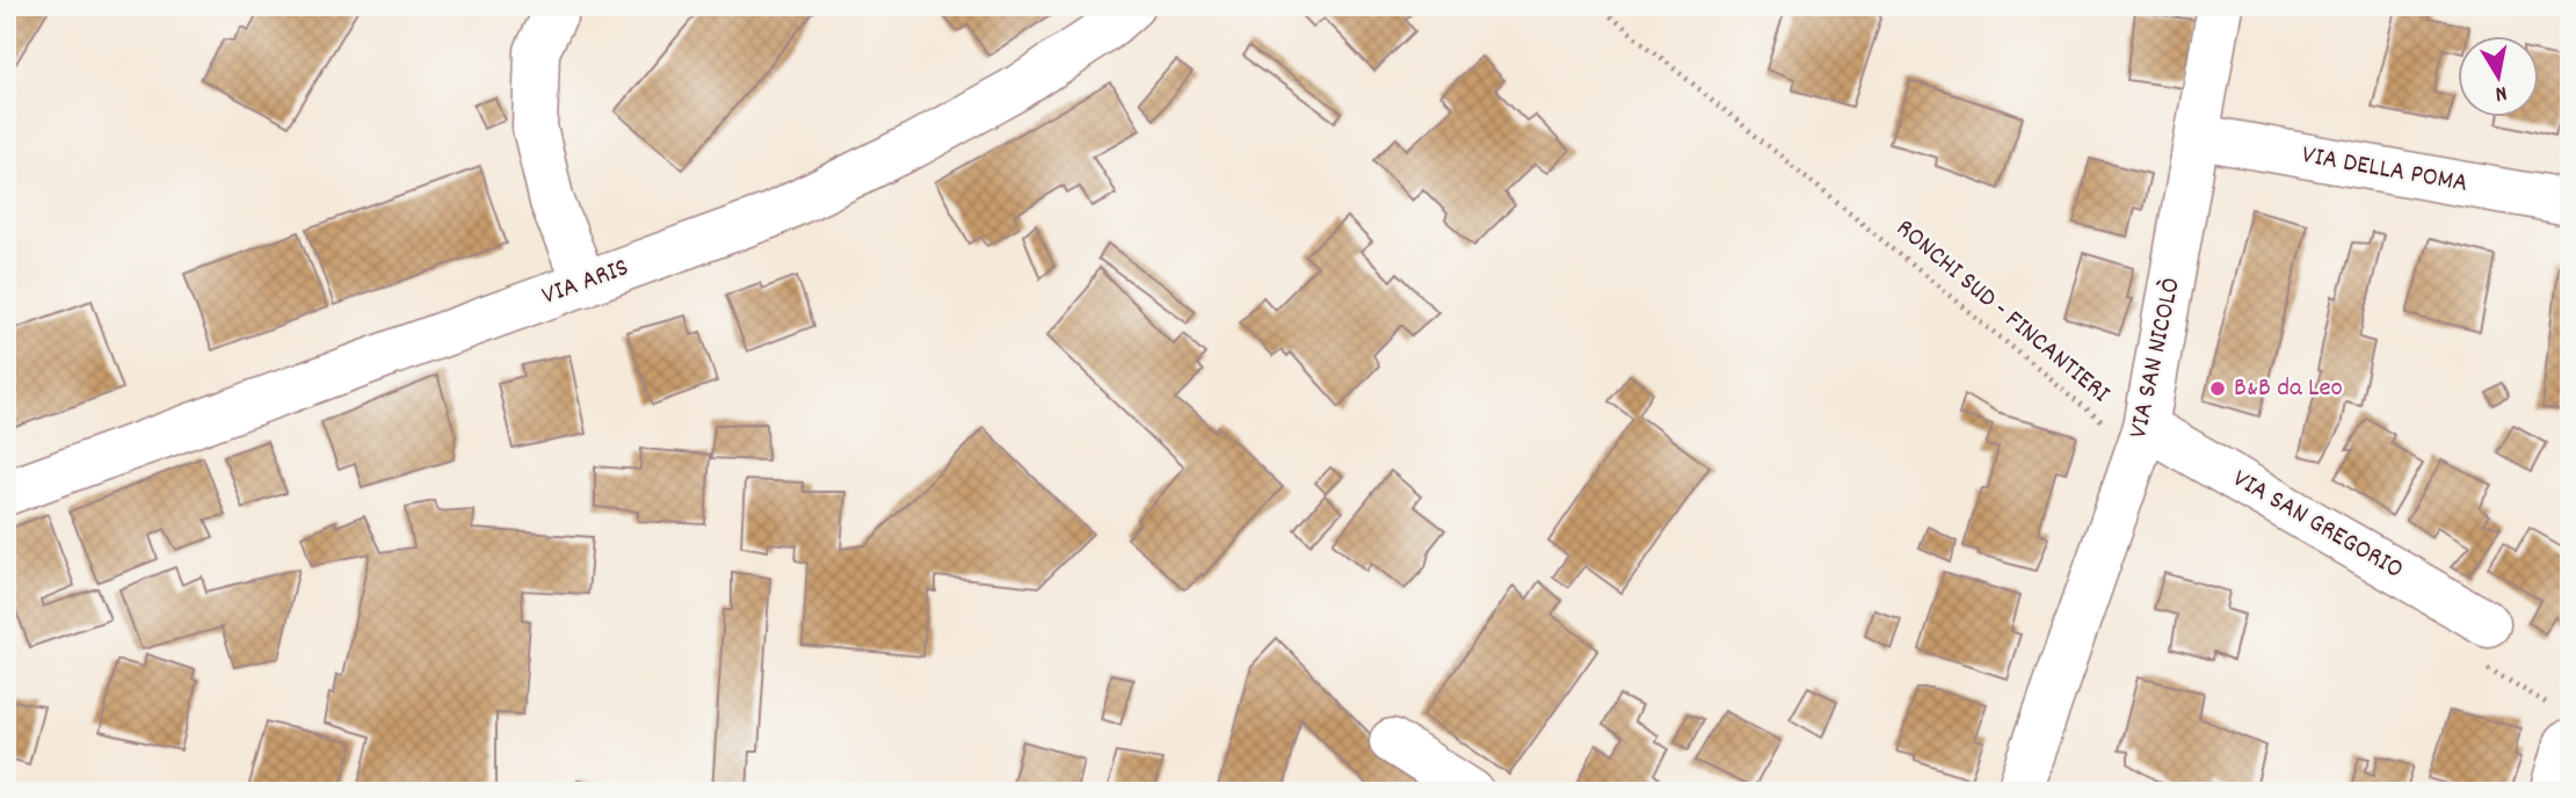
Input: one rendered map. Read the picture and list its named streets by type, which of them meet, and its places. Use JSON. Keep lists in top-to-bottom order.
{
  "streets": {
    "street": [
      "VIA DELLA POMA",
      "VIA ARIS",
      "VIA SAN NICOLÒ",
      "VIA SAN GREGORIO"
    ],
    "path": ["RONCHI SUD - FINCANTIERI"]
  },
  "crossings": [
    ["VIA DELLA POMA", "VIA SAN NICOLÒ"],
    ["RONCHI SUD - FINCANTIERI", "VIA SAN NICOLÒ"],
    ["RONCHI SUD - FINCANTIERI", "VIA SAN GREGORIO"],
    ["VIA SAN NICOLÒ", "VIA SAN GREGORIO"]
  ],
  "places": ["B&B da Leo"],
  "north": "bottom"
}
